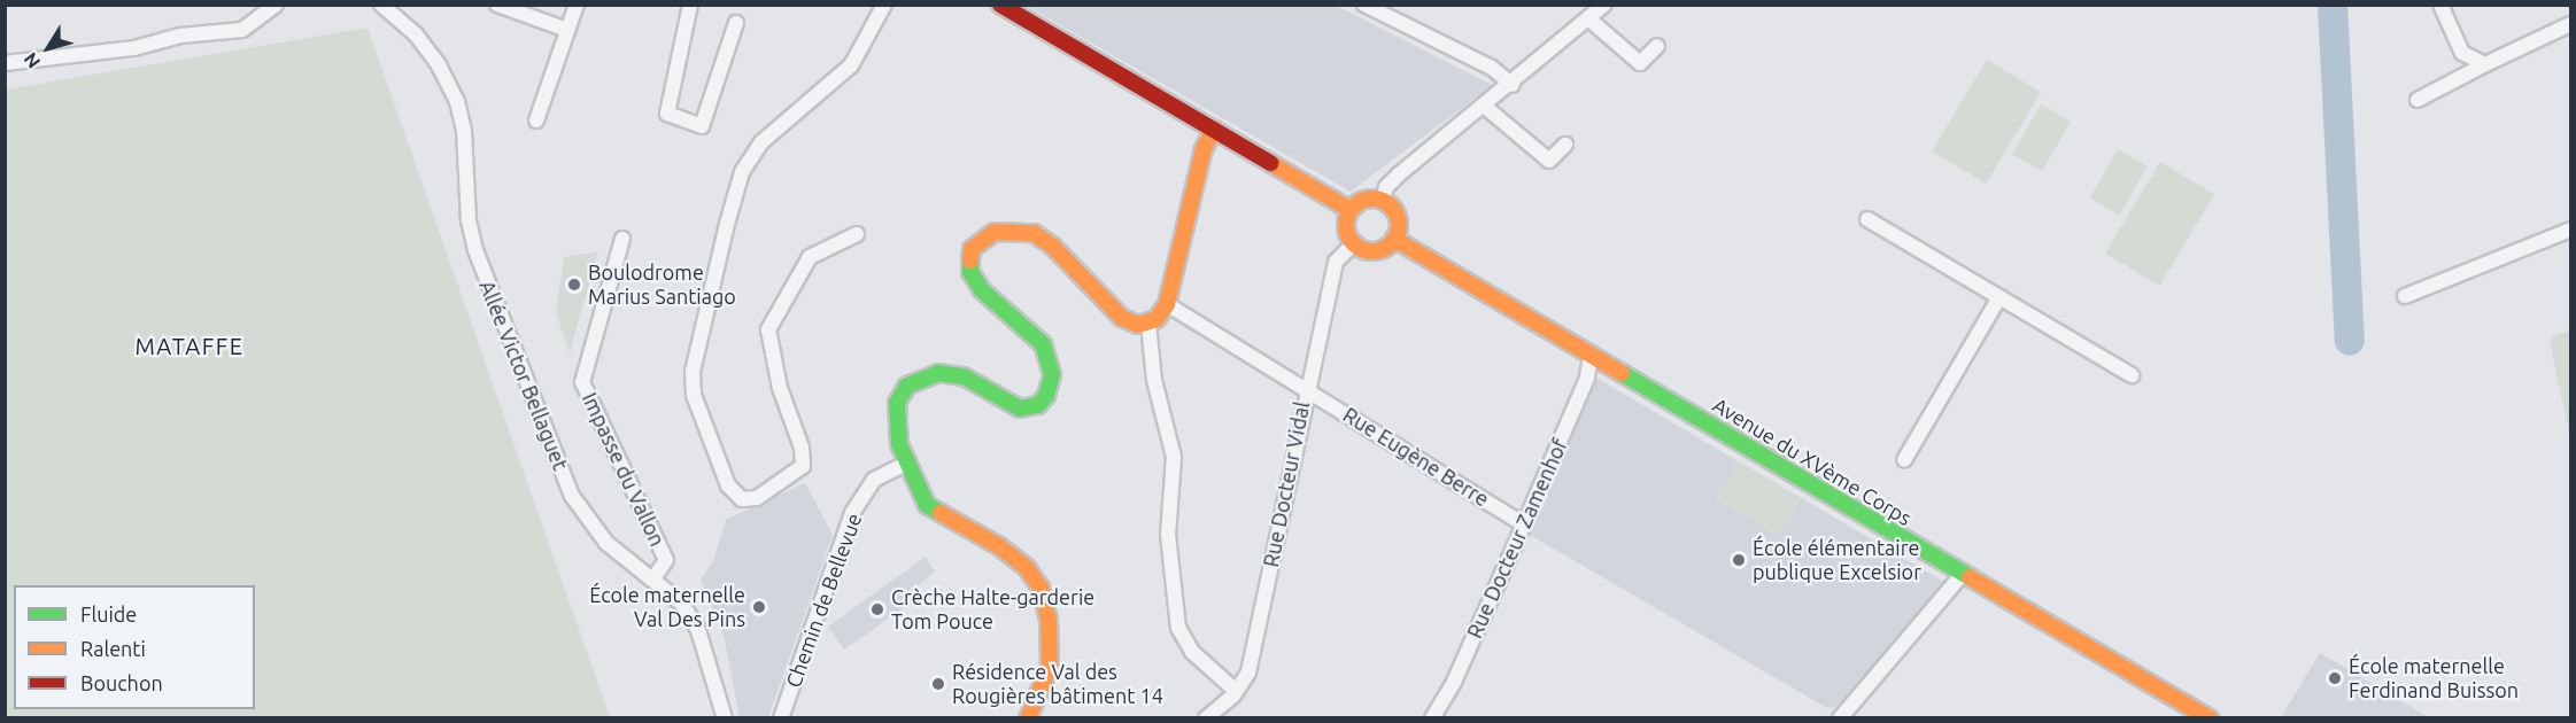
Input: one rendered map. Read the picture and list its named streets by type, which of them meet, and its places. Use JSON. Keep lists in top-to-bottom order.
{
  "streets": {
    "main road": ["Avenue du XVème Corps"],
    "street": [
      "Allée Victor Bellaguet",
      "Rue Eugène Berre",
      "Impasse du Vallon",
      "Rue Docteur Vidal",
      "Rue Docteur Zamenhof",
      "Chemin de Bellevue"
    ]
  },
  "crossings": [
    ["Allée Victor Bellaguet", "Impasse du Vallon"],
    ["Rue Eugène Berre", "Rue Docteur Vidal"],
    ["Rue Eugène Berre", "Rue Docteur Zamenhof"],
    ["Avenue du XVème Corps", "Rue Docteur Vidal"],
    ["Avenue du XVème Corps", "Rue Docteur Zamenhof"]
  ],
  "districts": ["MATAFFE"],
  "places": [
    "Boulodrome Marius Santiago",
    "École élémentaire publique Excelsior",
    "École maternelle Val Des Pins",
    "Crèche Halte-garderie Tom Pouce",
    "École maternelle Ferdinand Buisson",
    "Résidence Val des Rougières bâtiment 14"
  ],
  "legend": ["Fluide", "Ralenti", "Bouchon"],
  "north": "bottom left"
}
